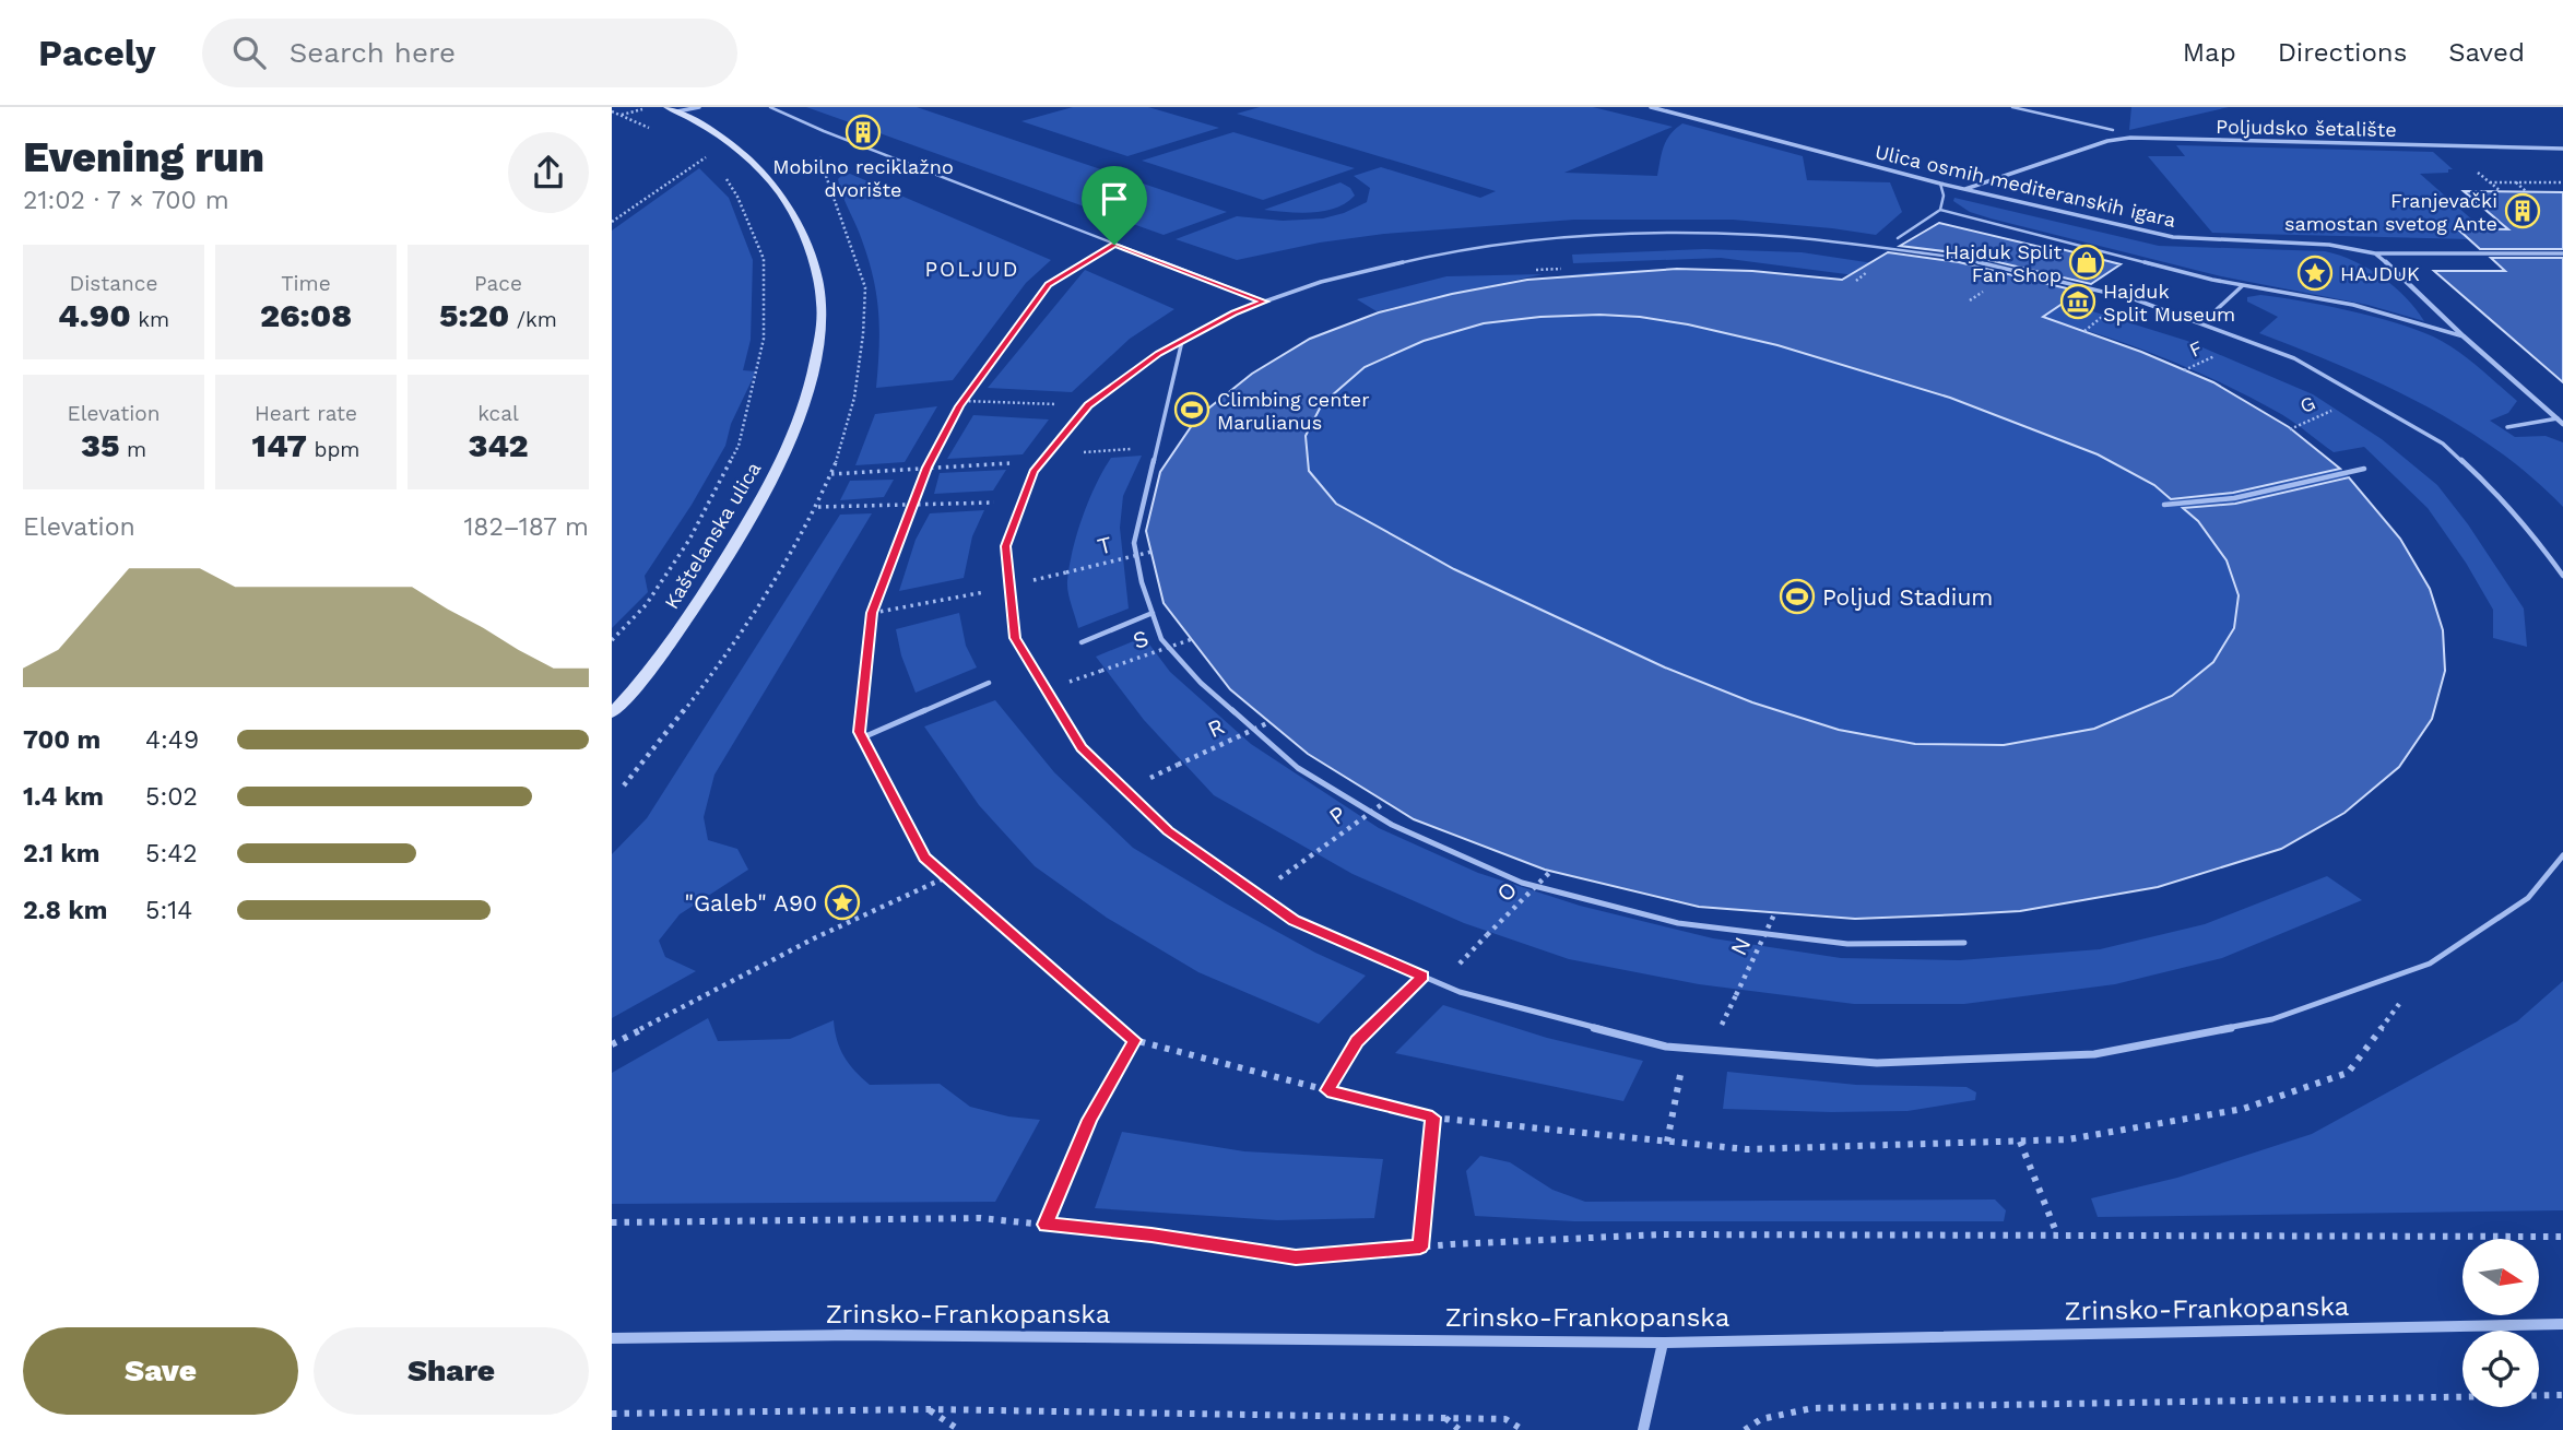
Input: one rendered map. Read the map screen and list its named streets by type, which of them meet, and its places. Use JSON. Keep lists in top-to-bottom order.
{
  "streets": {
    "main road": ["Kaštelanska ulica"],
    "street": ["Poljudsko šetalište", "Ulica osmih mediteranskih igara", "Zrinsko-Frankopanska"],
    "path": [
      "F",
      "G",
      "T",
      "S",
      "R",
      "P",
      "O",
      "N"
    ]
  },
  "crossings": [
    ["Poljudsko šetalište", "Ulica osmih mediteranskih igara"]
  ],
  "districts": ["POLJUD"],
  "places": {
    "building": ["Mobilno reciklažno dvorište", "Franjevački samostan svetog Ante"],
    "shop": ["Hajduk Split Fan Shop"],
    "place": ["HAJDUK", "\"Galeb\" A90"],
    "museum": ["Hajduk Split Museum"],
    "sports": ["Climbing center Marulianus", "Poljud Stadium"]
  },
  "north": "right",
  "page": {
    "header": "Pacely",
    "search": "Search here",
    "nav": ["Map", "Directions", "Saved"],
    "heading": ["Evening run", "21:02 · 7 × 700 m"],
    "stats": [
      ["Distance", "4.90 km"],
      ["Time", "26:08"],
      ["Pace", "5:20 /km"],
      ["Elevation", "35 m"],
      ["Heart rate", "147 bpm"],
      ["kcal", "342"]
    ],
    "chart": ["Elevation", "182–187 m"],
    "list": [
      {
        "name": "700 m",
        "note": "4:49"
      },
      {
        "name": "1.4 km",
        "note": "5:02"
      },
      {
        "name": "2.1 km",
        "note": "5:42"
      },
      {
        "name": "2.8 km",
        "note": "5:14"
      }
    ],
    "buttons": ["Save", "Share"]
  }
}
